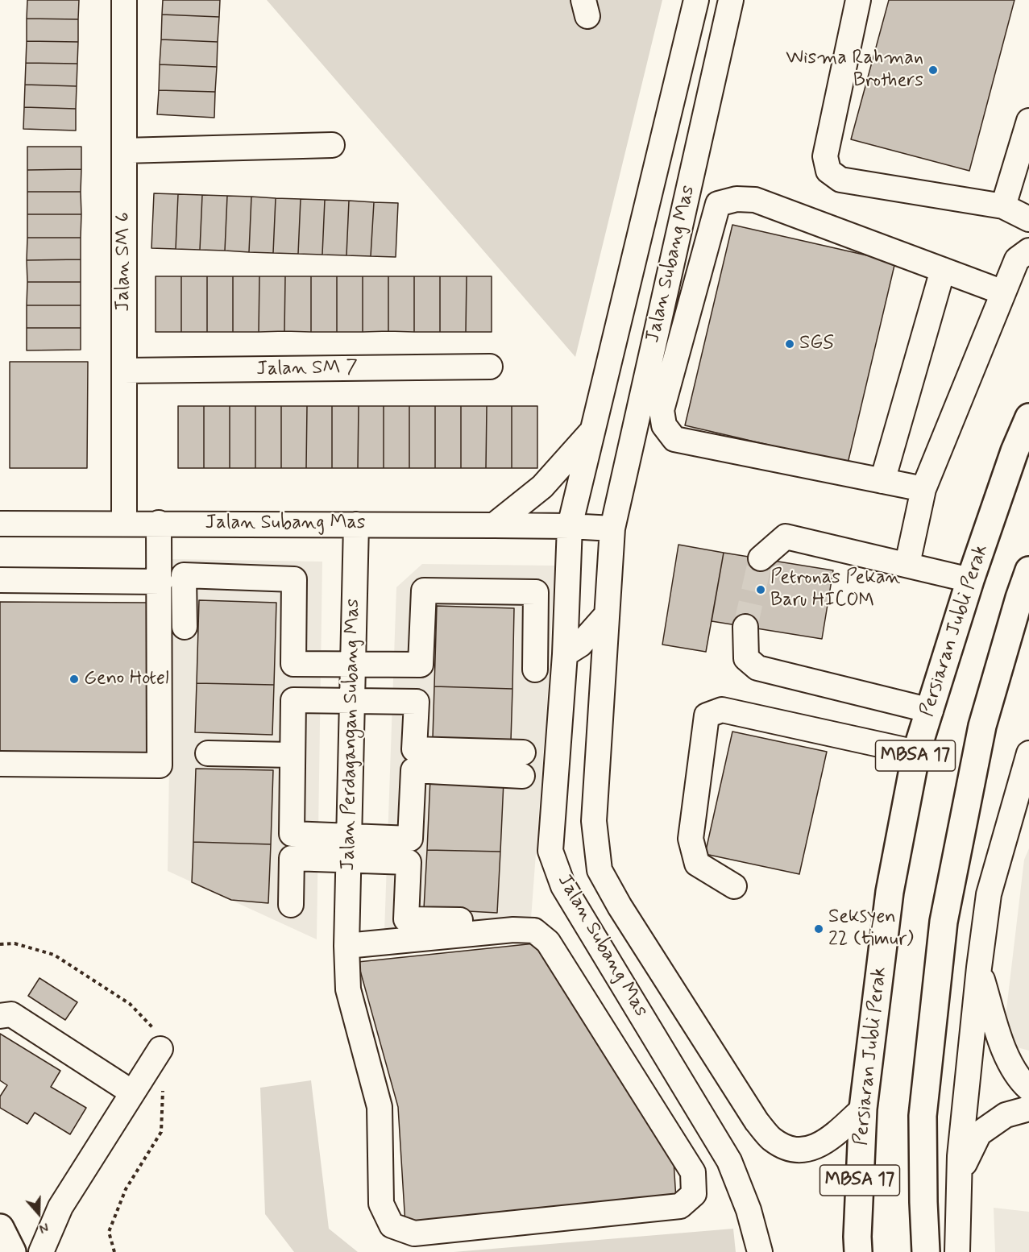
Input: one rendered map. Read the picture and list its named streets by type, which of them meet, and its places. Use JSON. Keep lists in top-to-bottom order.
{
  "streets": {
    "main road": ["Persiaran Jubli Perak", "MBSA 17"],
    "street": [
      "Jalan SM 6",
      "Jalan Subang Mas",
      "Jalan SM 7",
      "Jalan Perdagangan Subang Mas"
    ]
  },
  "crossings": [
    ["Jalan SM 6", "Jalan Subang Mas"],
    ["Jalan SM 6", "Jalan SM 7"],
    ["Jalan Subang Mas", "Persiaran Jubli Perak"],
    ["Jalan Subang Mas", "Jalan Perdagangan Subang Mas"]
  ],
  "places": [
    "Wisma Rahman Brothers",
    "SGS",
    "Petronas Pekan Baru HICOM",
    "Geno Hotel",
    "Seksyen 22 (timur)"
  ],
  "north": "bottom"
}
